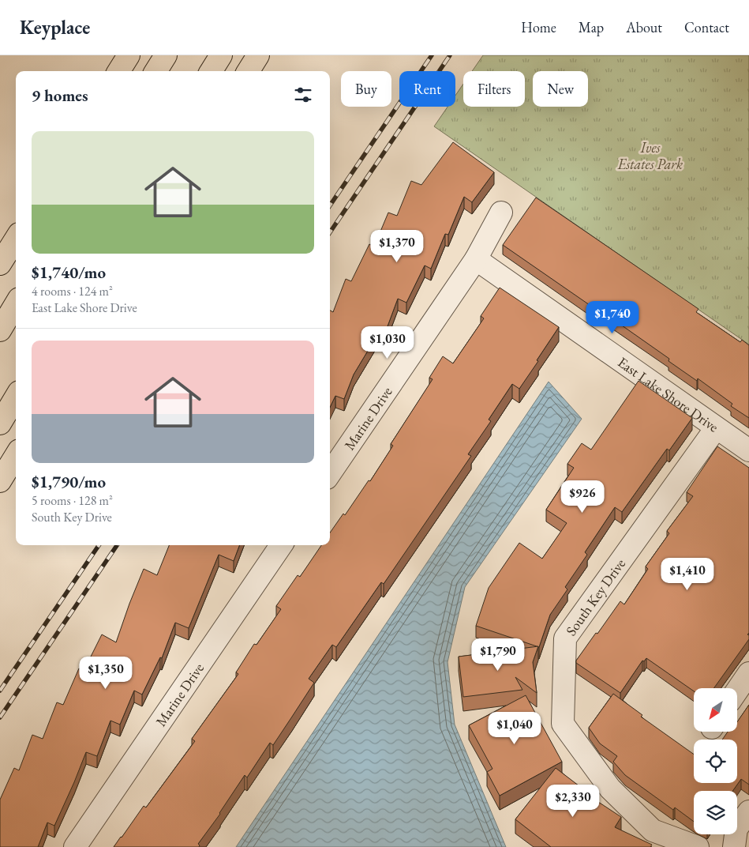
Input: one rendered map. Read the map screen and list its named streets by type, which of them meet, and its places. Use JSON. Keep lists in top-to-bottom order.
{
  "streets": {
    "street": ["East Lake Shore Drive", "Marine Drive", "South Key Drive"]
  },
  "crossings": [
    ["East Lake Shore Drive", "Marine Drive"],
    ["East Lake Shore Drive", "South Key Drive"]
  ],
  "parks": ["Ives Estates Park"],
  "north": "bottom left",
  "page": {
    "header": "Keyplace",
    "nav": [
      "Home",
      "Map",
      "About",
      "Contact"
    ],
    "chip": [
      "Buy",
      "Rent",
      "Filters",
      "New"
    ],
    "heading": "9 homes",
    "list": [
      {
        "name": "$1,740/mo",
        "note": "4 rooms · 124 m² · East Lake Shore Drive"
      },
      {
        "name": "$1,790/mo",
        "note": "5 rooms · 128 m² · South Key Drive"
      }
    ],
    "price": [
      "$1,370",
      "$1,740",
      "$1,030",
      "$926",
      "$1,410",
      "$1,790",
      "$1,350",
      "$1,040",
      "$2,330"
    ]
  }
}
